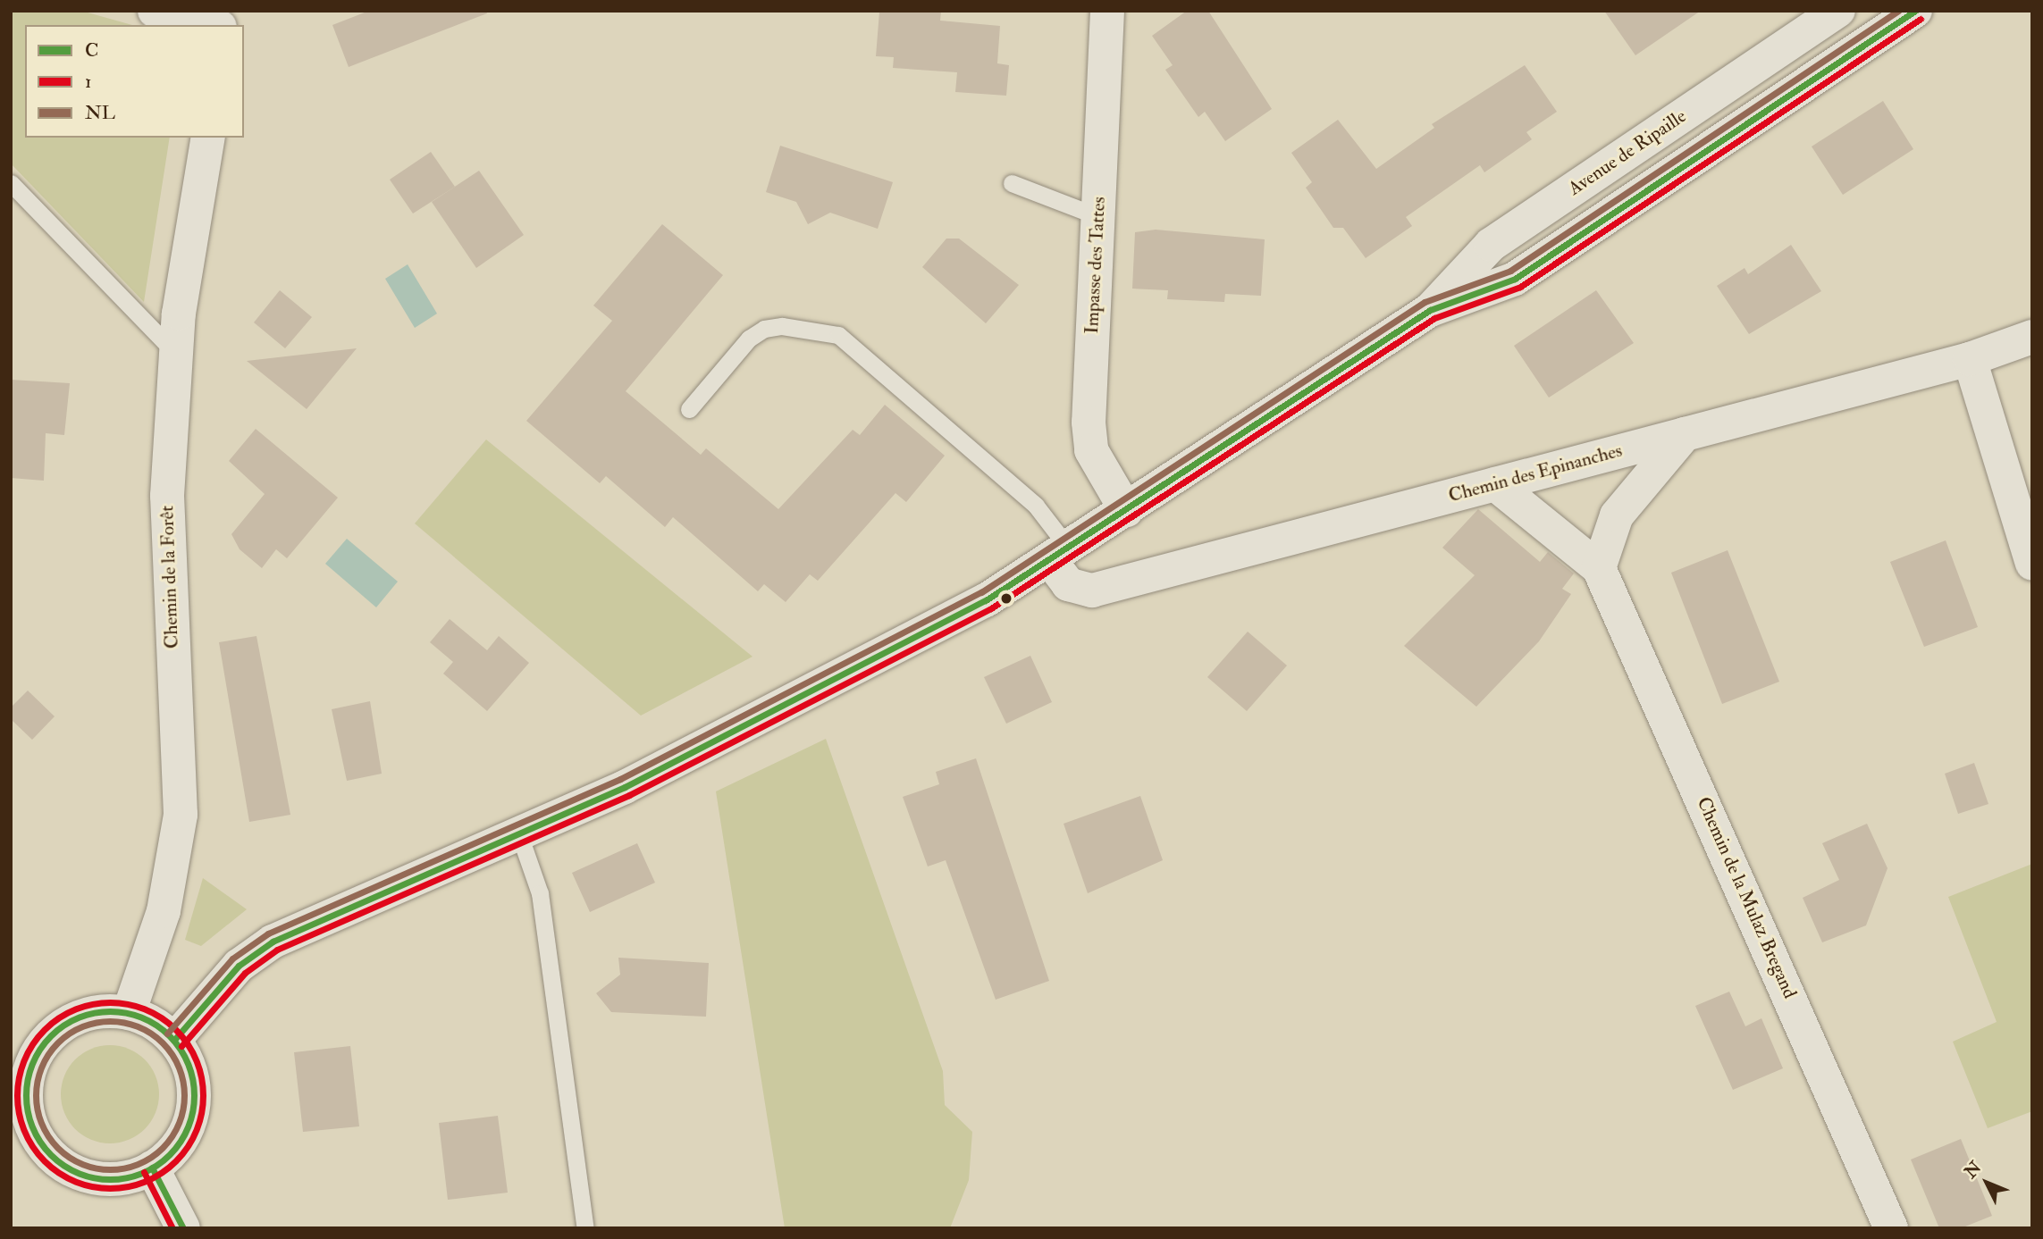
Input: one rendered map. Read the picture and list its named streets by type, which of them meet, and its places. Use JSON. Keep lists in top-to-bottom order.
{
  "streets": {
    "street": [
      "Avenue de Ripaille",
      "Impasse des Tattes",
      "Chemin des Epinanches",
      "Chemin de la Forêt",
      "Chemin de la Mulaz Bregand"
    ]
  },
  "crossings": [
    ["Avenue de Ripaille", "Impasse des Tattes"],
    ["Avenue de Ripaille", "Chemin des Epinanches"],
    ["Avenue de Ripaille", "Chemin de la Forêt"],
    ["Chemin des Epinanches", "Chemin de la Mulaz Bregand"]
  ],
  "lines": ["transit line C", "transit line NL", "transit line 1"],
  "legend": ["C", "1", "NL"],
  "north": "top left"
}
